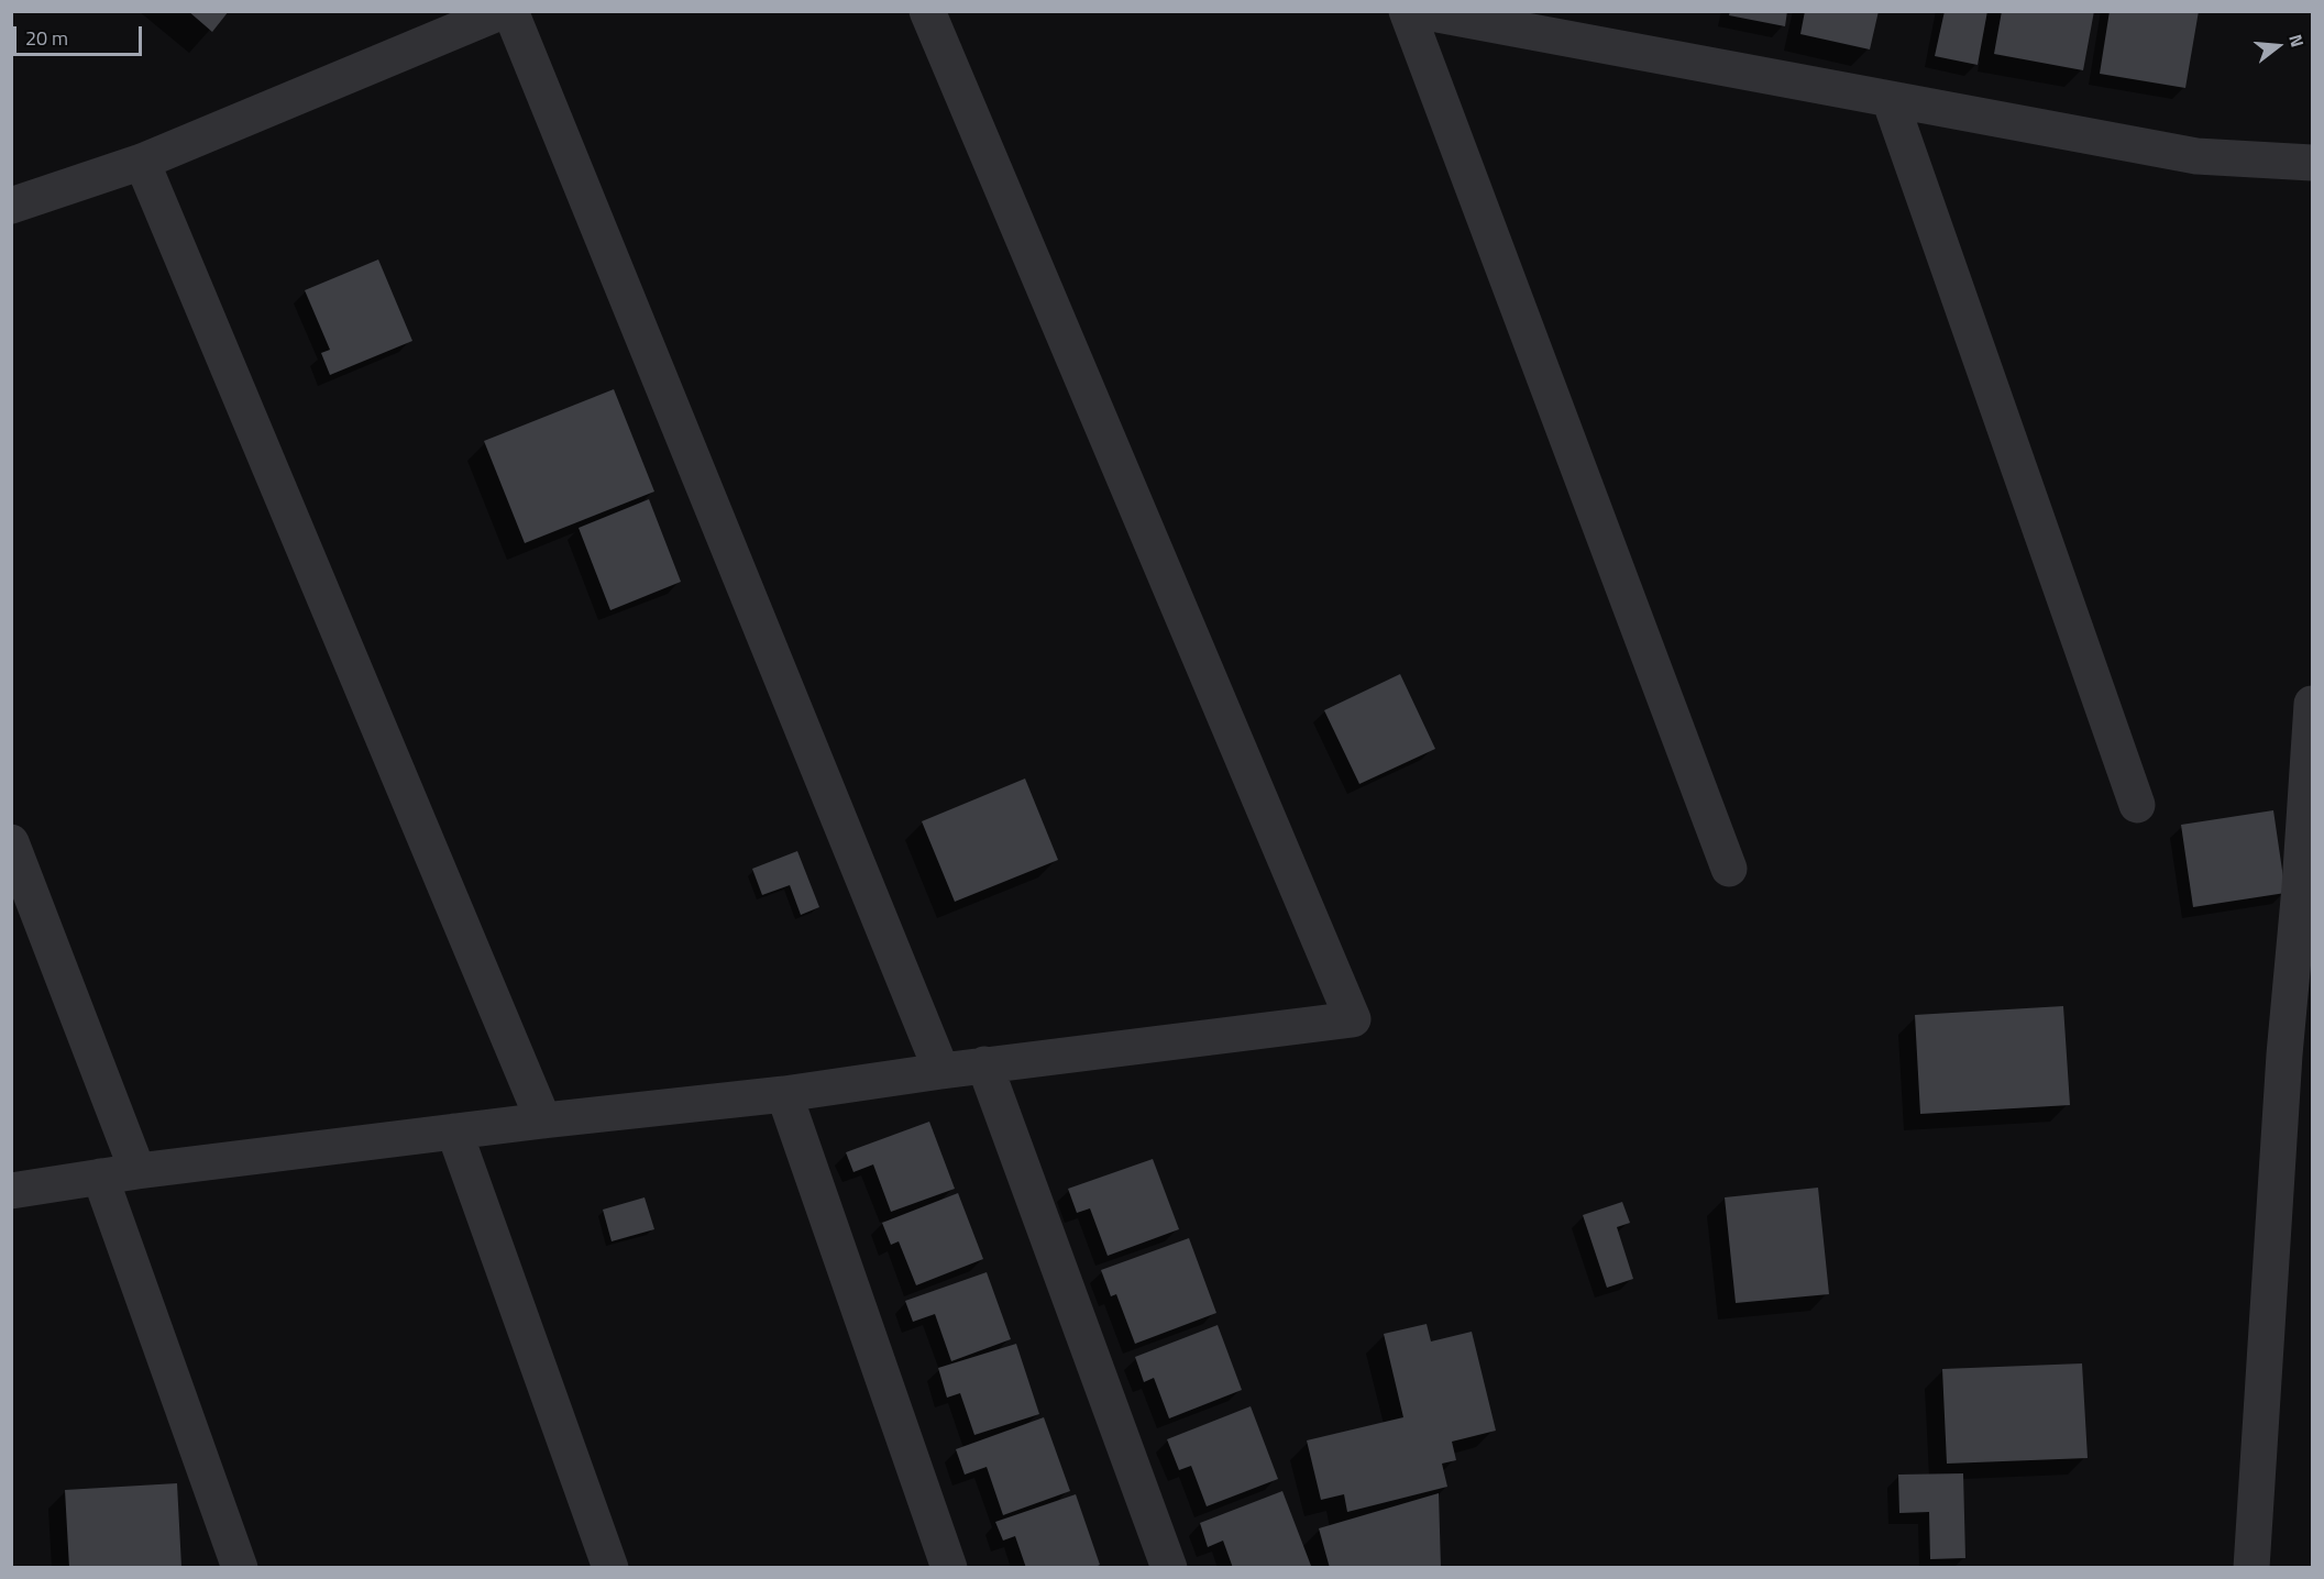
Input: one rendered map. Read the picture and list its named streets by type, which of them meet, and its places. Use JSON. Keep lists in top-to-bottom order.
{
  "scale_bar": "20 m",
  "north": "right"
}
